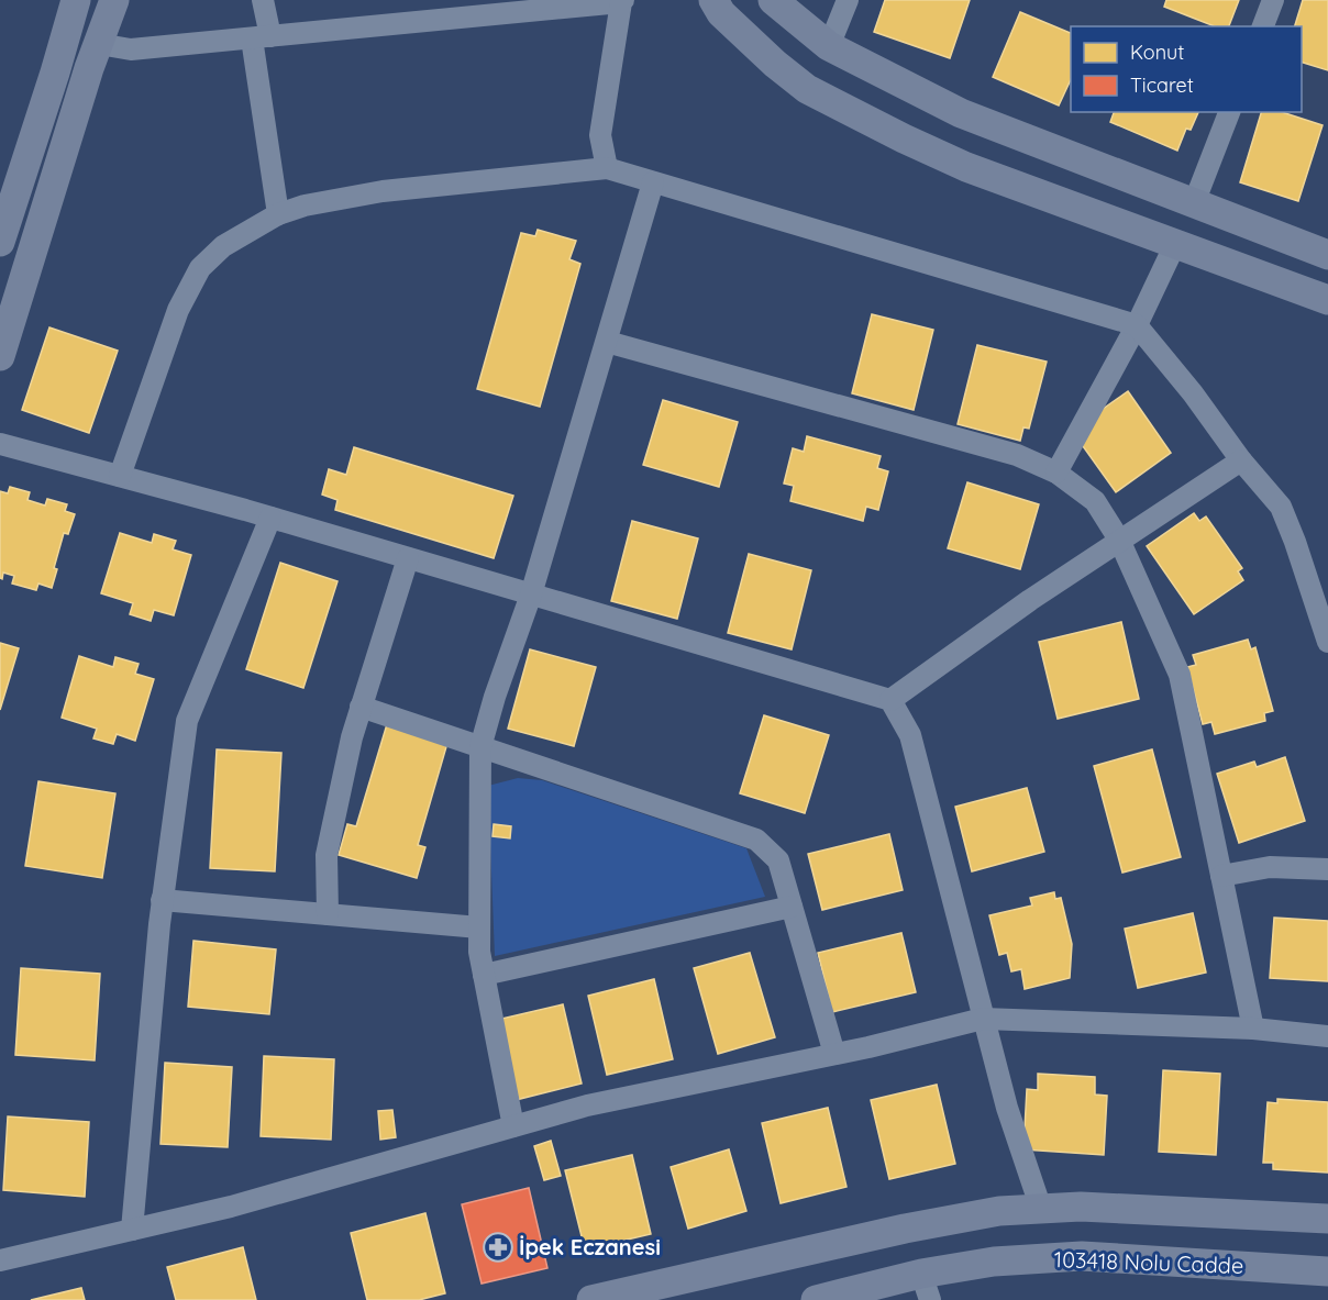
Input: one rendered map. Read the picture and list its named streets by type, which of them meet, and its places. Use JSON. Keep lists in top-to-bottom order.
{
  "streets": {
    "main road": ["103418 Nolu Cadde"]
  },
  "places": {
    "pharmacy": ["İpek Eczanesi"]
  },
  "legend": ["Konut", "Ticaret"]
}
